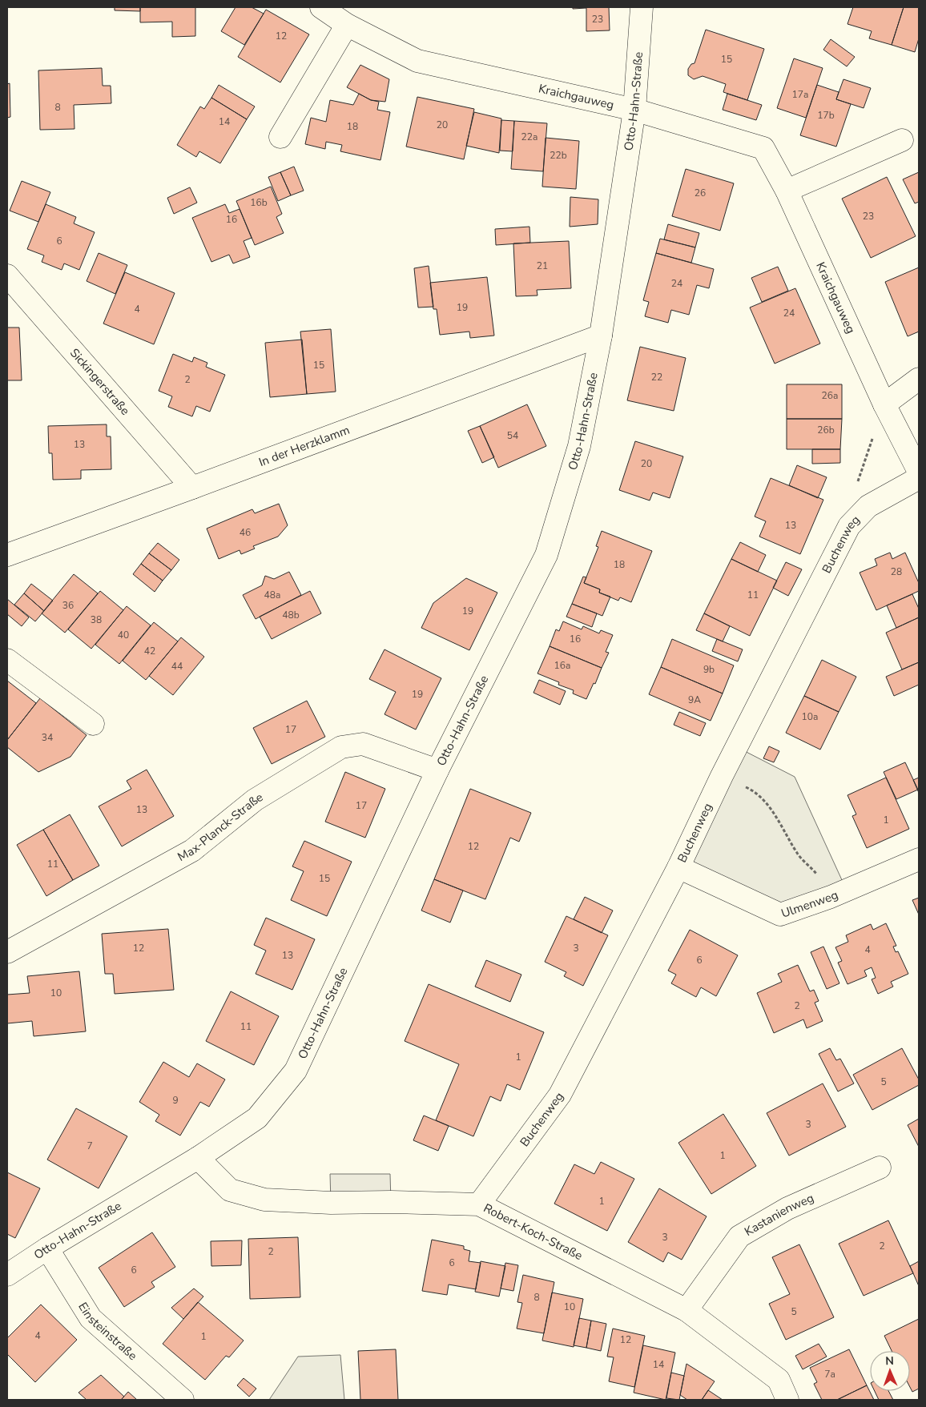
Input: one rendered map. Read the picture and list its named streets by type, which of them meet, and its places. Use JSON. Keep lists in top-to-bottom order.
{
  "streets": {
    "street": [
      "Kraichgauweg",
      "Otto-Hahn-Straße",
      "Sickingerstraße",
      "In der Herzklamm",
      "Buchenweg",
      "Max-Planck-Straße",
      "Ulmenweg",
      "Kastanienweg",
      "Robert-Koch-Straße",
      "Einsteinstraße"
    ]
  },
  "crossings": [
    ["Kraichgauweg", "Otto-Hahn-Straße"],
    ["Otto-Hahn-Straße", "In der Herzklamm"],
    ["Otto-Hahn-Straße", "Max-Planck-Straße"],
    ["Otto-Hahn-Straße", "Robert-Koch-Straße"],
    ["Otto-Hahn-Straße", "Einsteinstraße"],
    ["Sickingerstraße", "In der Herzklamm"],
    ["Buchenweg", "Ulmenweg"],
    ["Buchenweg", "Robert-Koch-Straße"],
    ["Kastanienweg", "Robert-Koch-Straße"]
  ],
  "house_numbers": [
    "23",
    "12",
    "15",
    "17a",
    "8",
    "17b",
    "14",
    "20",
    "18",
    "22a",
    "22b",
    "26",
    "16b",
    "23",
    "16",
    "6",
    "21",
    "24",
    "19",
    "4",
    "24",
    "15",
    "22",
    "2",
    "26a",
    "26b",
    "54",
    "13",
    "20",
    "13",
    "46",
    "18",
    "28",
    "48a",
    "11",
    "36",
    "19",
    "48b",
    "38",
    "40",
    "16",
    "42",
    "16a",
    "44",
    "9b",
    "19",
    "9A",
    "10a",
    "17",
    "34",
    "17",
    "13",
    "1",
    "12",
    "11",
    "15",
    "12",
    "3",
    "4",
    "13",
    "6",
    "10",
    "2",
    "11",
    "1",
    "5",
    "9",
    "3",
    "7",
    "1",
    "1",
    "3",
    "2",
    "2",
    "6",
    "6",
    "8",
    "10",
    "5",
    "4",
    "1",
    "12",
    "14",
    "7a"
  ],
  "north": "top"
}
